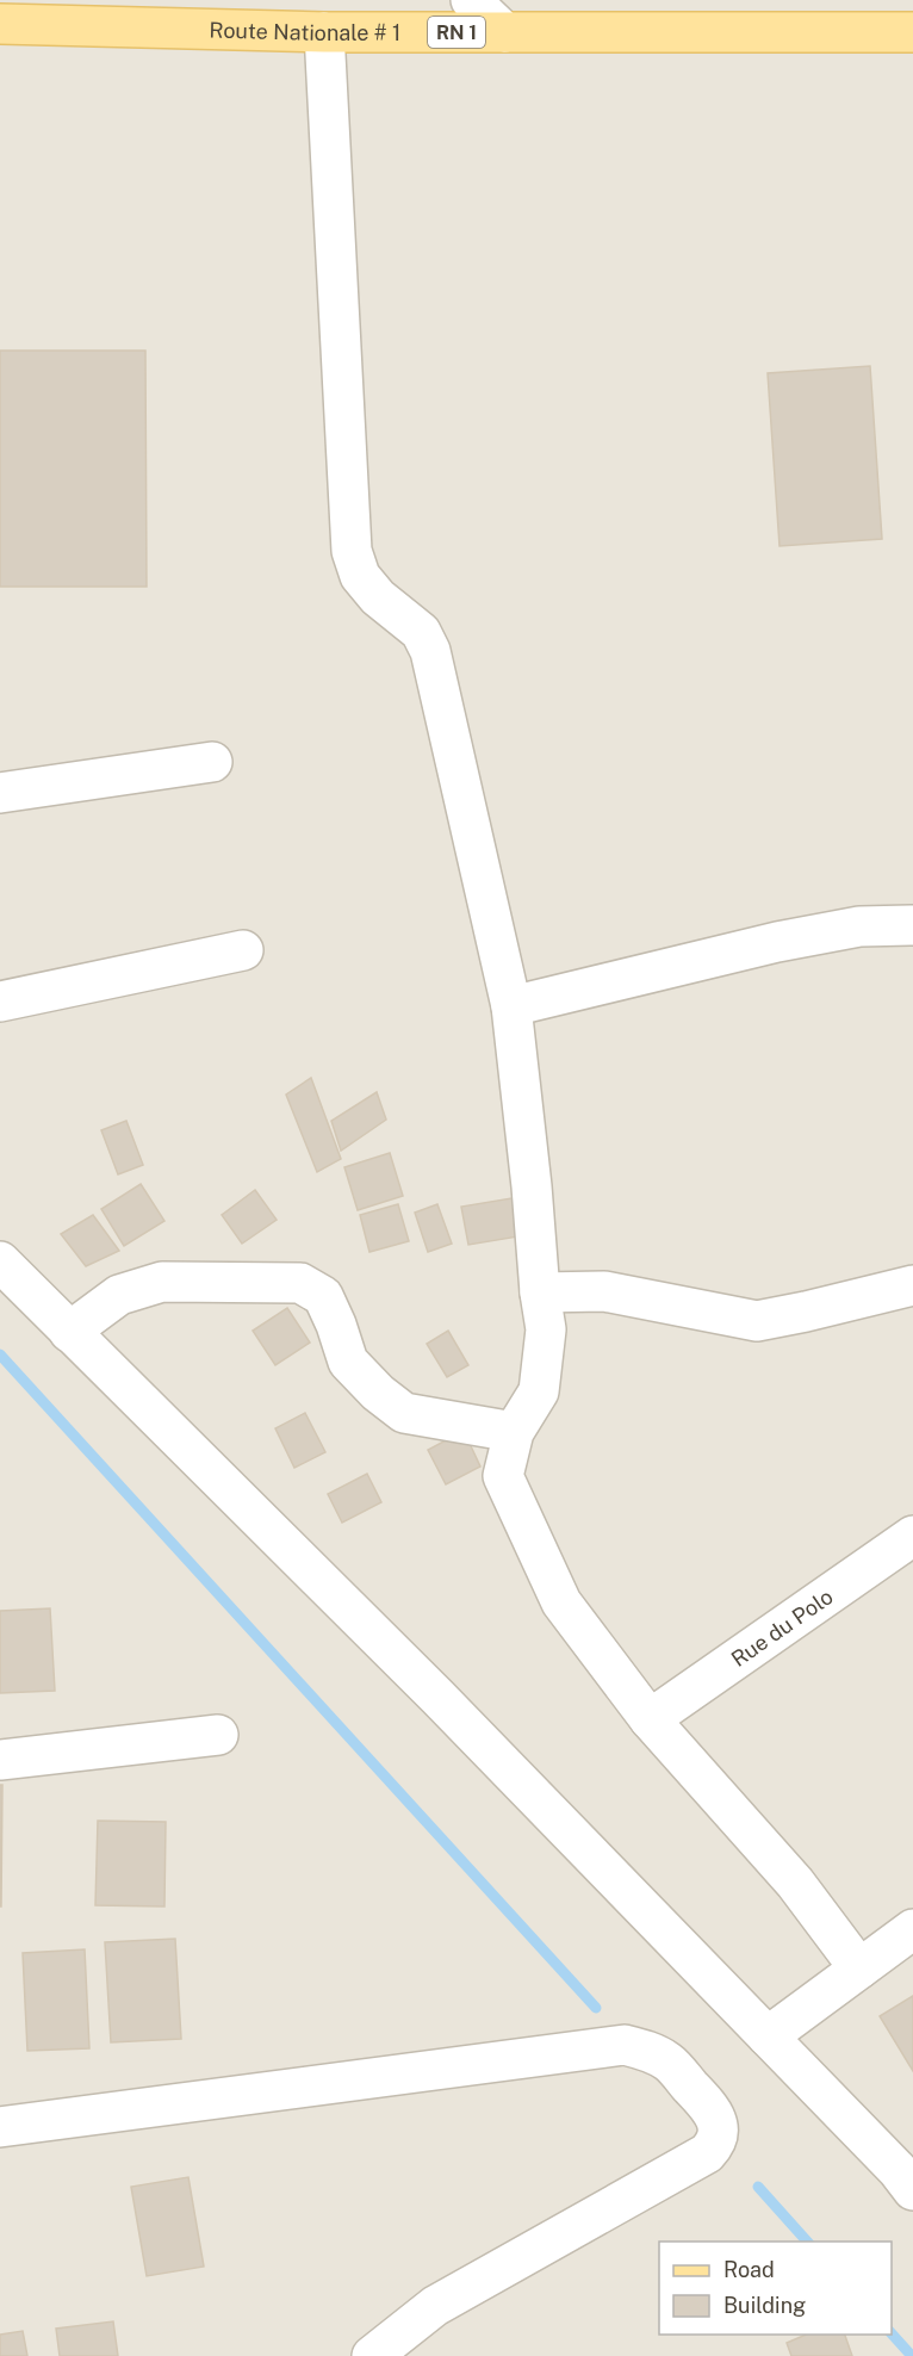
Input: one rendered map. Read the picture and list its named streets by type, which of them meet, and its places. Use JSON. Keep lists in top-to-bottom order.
{
  "streets": {
    "main road": ["Route Nationale # 1", "RN 1"],
    "street": ["Rue du Polo"]
  },
  "legend": ["Road", "Building"]
}
